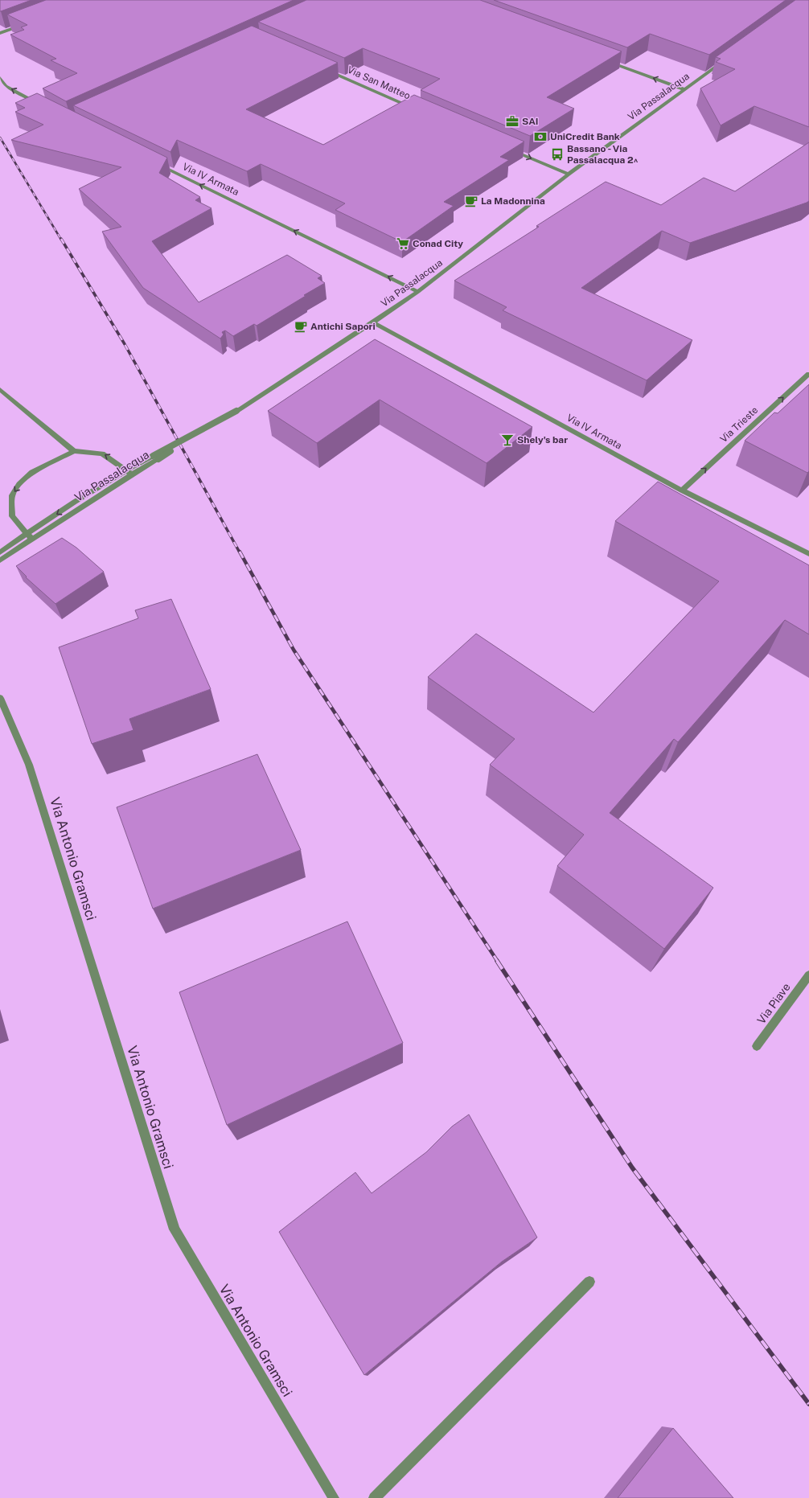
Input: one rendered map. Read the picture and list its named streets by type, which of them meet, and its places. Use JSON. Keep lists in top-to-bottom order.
{
  "streets": {
    "street": [
      "Via San Matteo",
      "Via Passalacqua",
      "Via IV Armata",
      "Via Trieste",
      "Via Antonio Gramsci",
      "Via Piave"
    ]
  },
  "crossings": [
    ["Via Passalacqua", "Via IV Armata"],
    ["Via IV Armata", "Via Trieste"]
  ],
  "one_way": ["Via IV Armata", "Via Trieste"],
  "places": {
    "office": ["SAI"],
    "bank": ["UniCredit Bank"],
    "bus stop": ["Bassano - Via Passalacqua 2^"],
    "cafe": ["La Madonnina", "Antichi Sapori"],
    "supermarket": ["Conad City"],
    "bar": ["Shely's bar"]
  }
}
